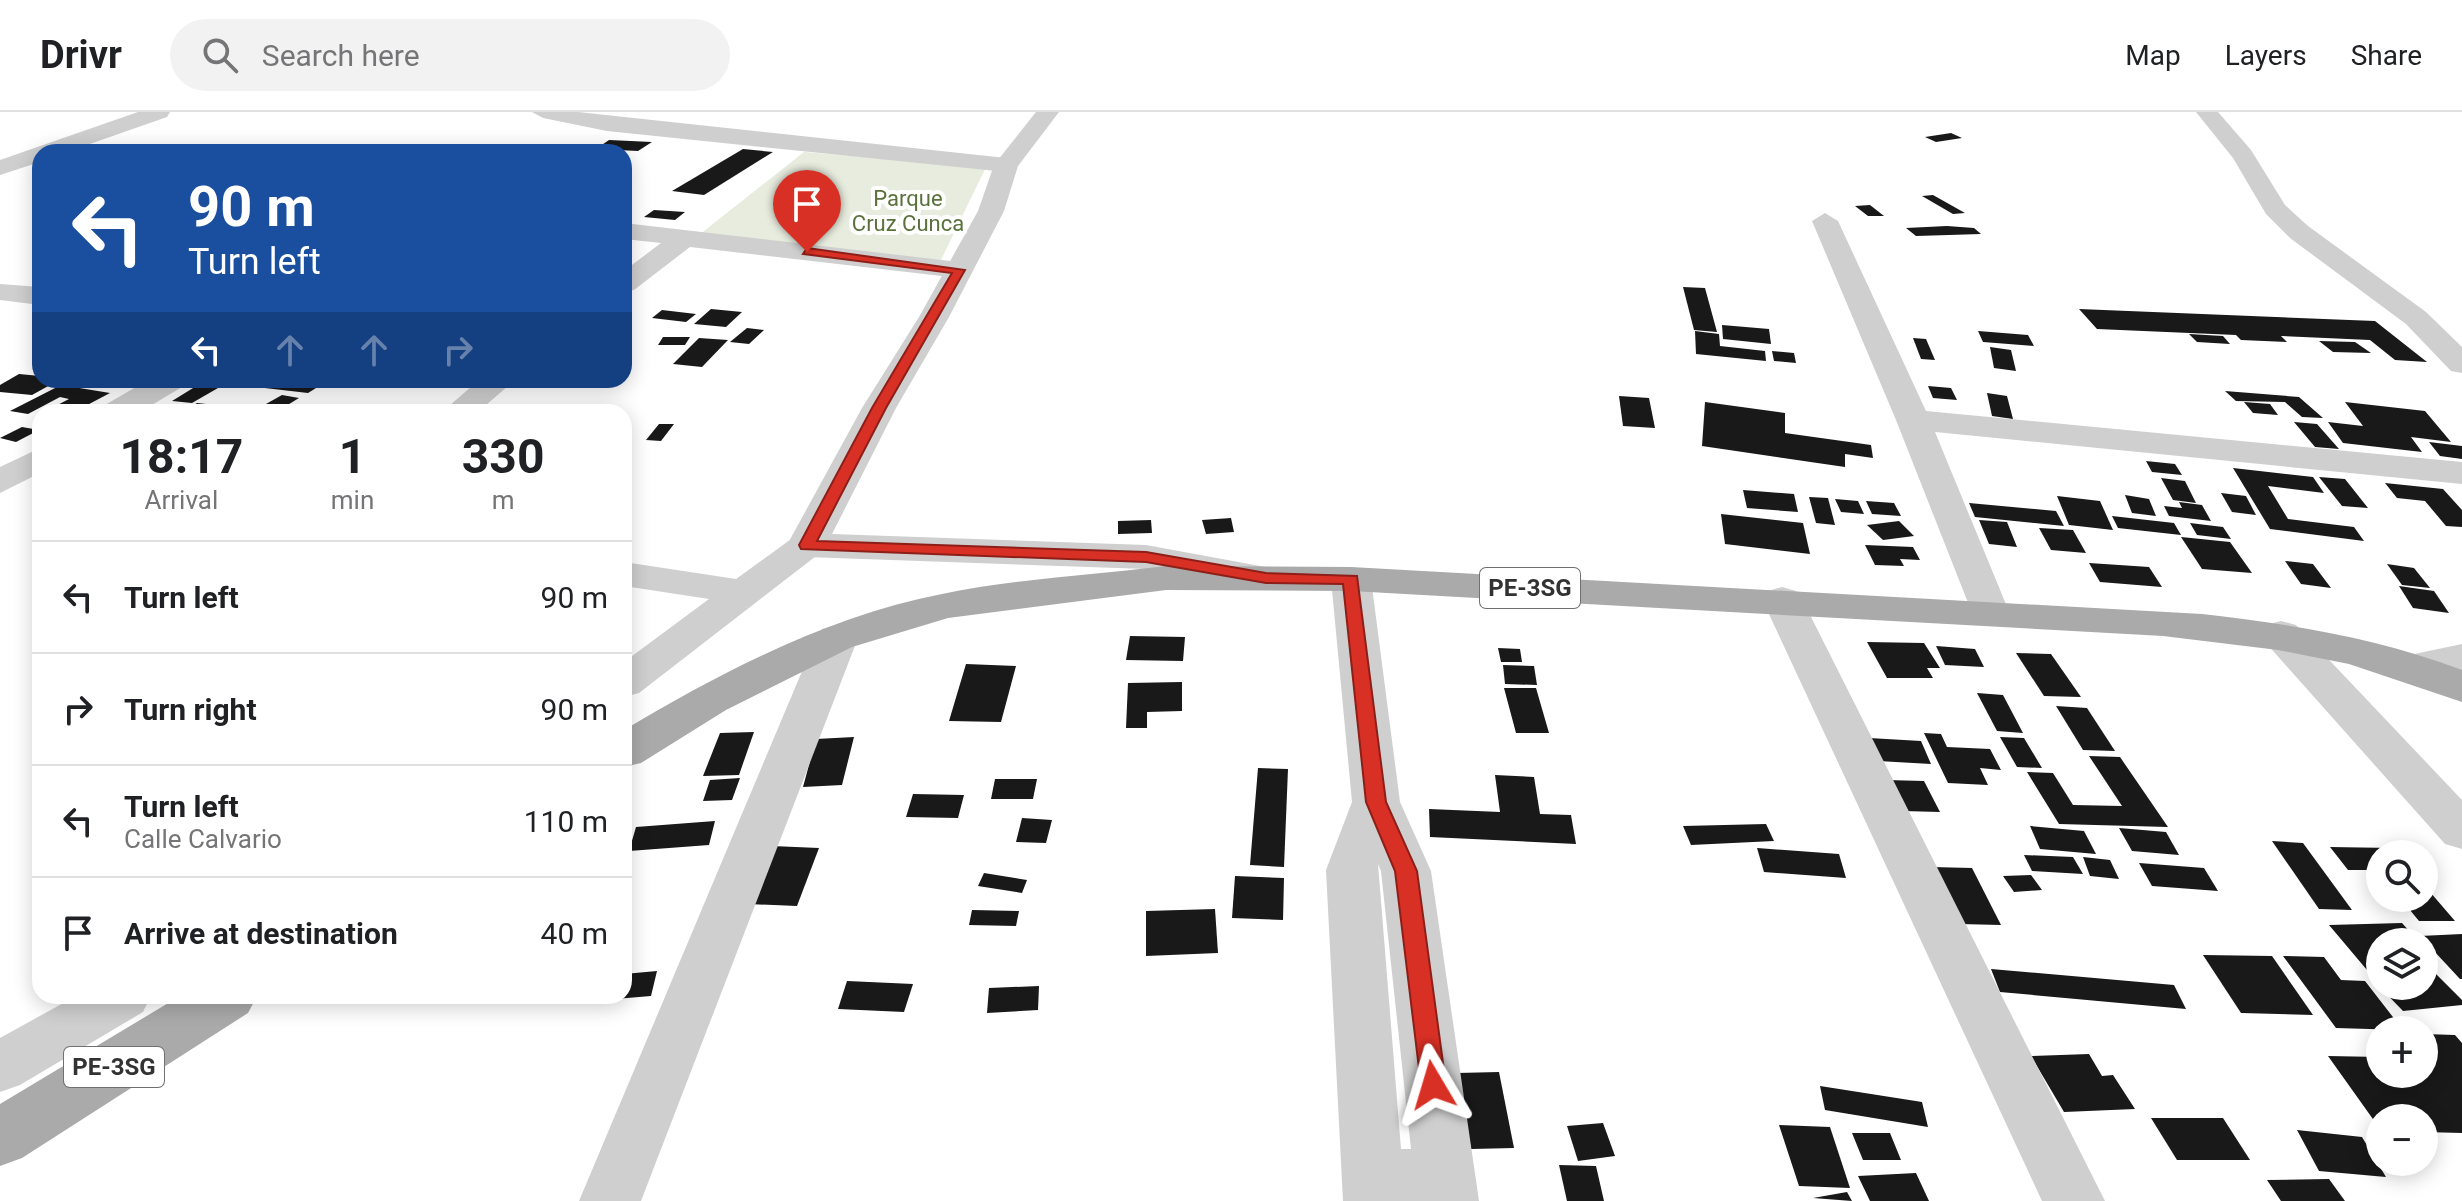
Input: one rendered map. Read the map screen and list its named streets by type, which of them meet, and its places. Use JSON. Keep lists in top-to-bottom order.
{
  "streets": {
    "main road": ["PE-3SG"]
  },
  "parks": ["Parque Cruz Cunca"],
  "page": {
    "header": "Drivr",
    "search": "Search here",
    "nav": ["Map", "Layers", "Share"],
    "turn": ["90 m", "Turn left"],
    "eta": [
      "18:17",
      "Arrival",
      "1",
      "min",
      "330",
      "m"
    ],
    "list": [
      {
        "name": "Turn left",
        "value": "90 m"
      },
      {
        "name": "Turn right",
        "value": "90 m"
      },
      {
        "name": "Turn left",
        "note": "Calle Calvario",
        "value": "110 m"
      },
      {
        "name": "Arrive at destination",
        "value": "40 m"
      }
    ],
    "map_buttons": ["+", "−"]
  }
}
